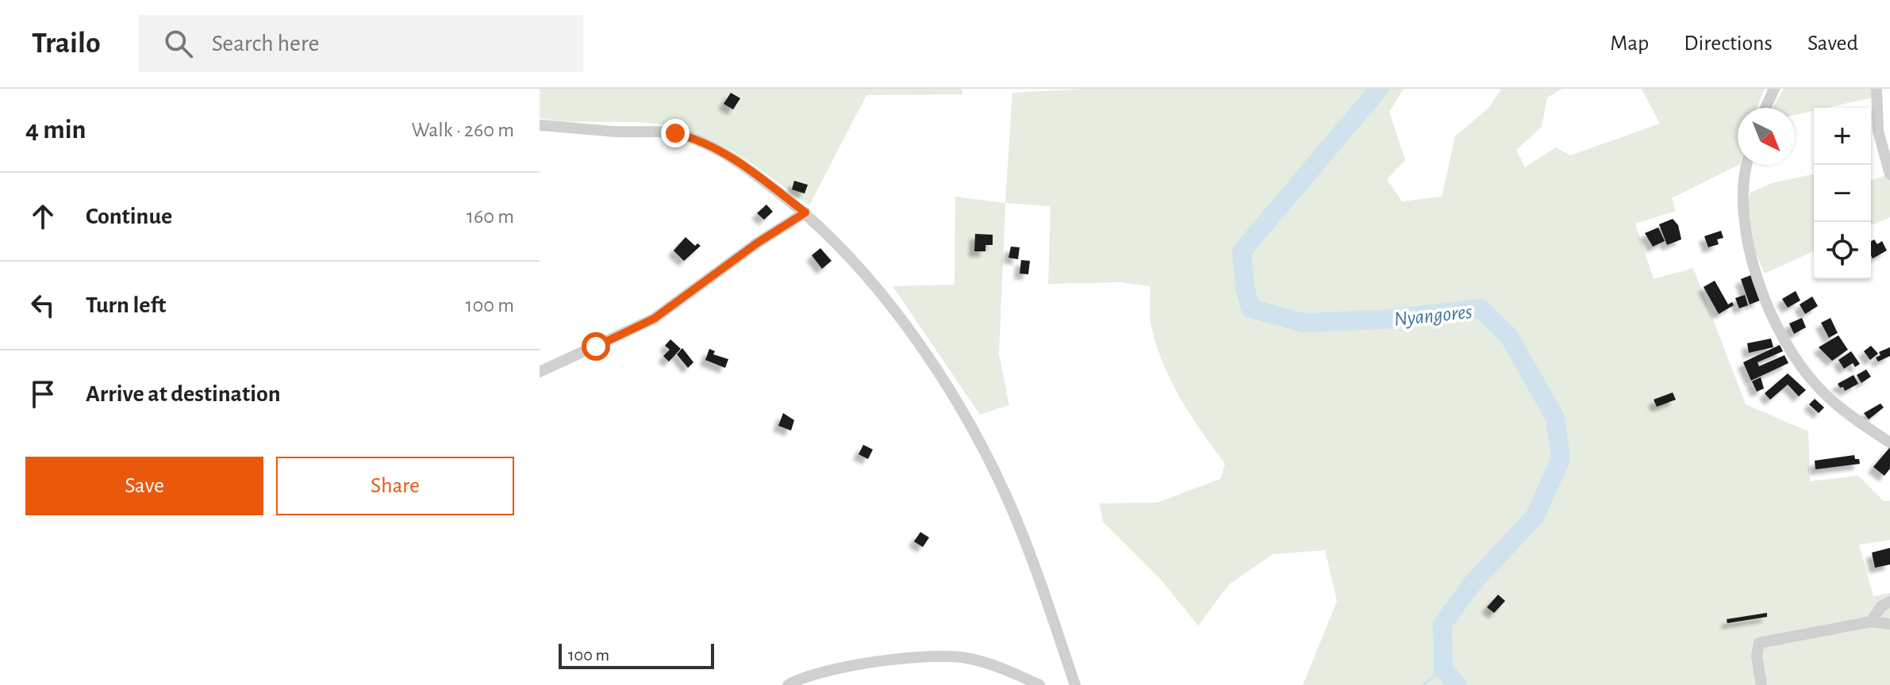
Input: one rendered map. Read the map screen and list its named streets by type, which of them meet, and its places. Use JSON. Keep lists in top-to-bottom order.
{
  "water": ["Nyangores"],
  "scale_bar": "100 m",
  "north": "bottom right",
  "page": {
    "header": "Trailo",
    "search": "Search here",
    "nav": ["Map", "Directions", "Saved"],
    "heading": ["4 min", "Walk · 260 m"],
    "map_buttons": ["+", "−"],
    "list": [
      ["Continue", "160 m"],
      ["Turn left", "100 m"],
      "Arrive at destination"
    ],
    "buttons": ["Save", "Share"],
    "scale": "100 m"
  }
}
